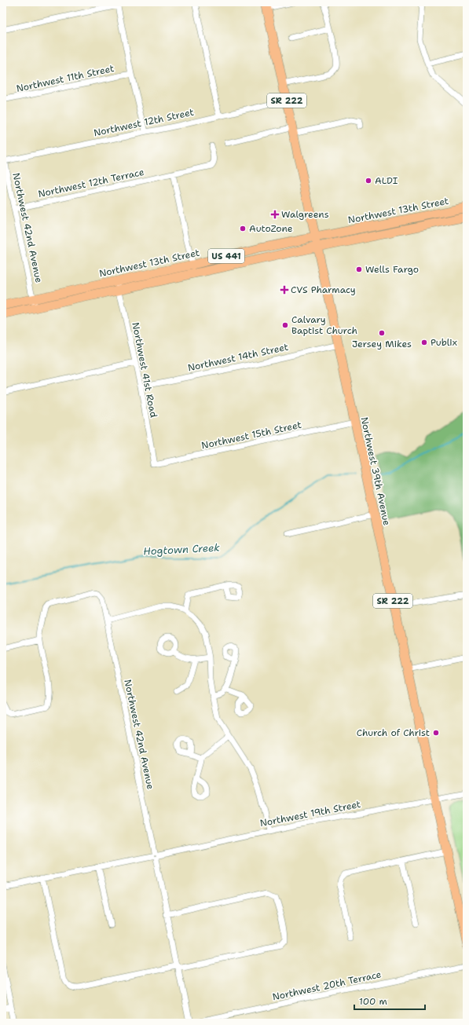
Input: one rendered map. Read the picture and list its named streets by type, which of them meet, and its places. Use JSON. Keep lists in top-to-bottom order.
{
  "streets": {
    "main road": [
      "SR 222",
      "Northwest 13th Street",
      "US 441",
      "Northwest 39th Avenue"
    ],
    "street": [
      "Northwest 11th Street",
      "Northwest 12th Street",
      "Northwest 12th Terrace",
      "Northwest 42nd Avenue",
      "Northwest 14th Street",
      "Northwest 41st Road",
      "Northwest 15th Street",
      "Northwest 19th Street",
      "Northwest 20th Terrace"
    ]
  },
  "crossings": [
    ["Northwest 12th Street", "Northwest 42nd Avenue"],
    ["Northwest 12th Street", "Northwest 39th Avenue"],
    ["Northwest 12th Terrace", "Northwest 42nd Avenue"],
    ["Northwest 13th Street", "Northwest 42nd Avenue"],
    ["Northwest 13th Street", "Northwest 41st Road"],
    ["Northwest 13th Street", "Northwest 39th Avenue"],
    ["Northwest 42nd Avenue", "Northwest 19th Street"],
    ["Northwest 42nd Avenue", "Northwest 20th Terrace"],
    ["Northwest 14th Street", "Northwest 41st Road"],
    ["Northwest 14th Street", "Northwest 39th Avenue"],
    ["Northwest 41st Road", "Northwest 15th Street"],
    ["Northwest 15th Street", "Northwest 39th Avenue"],
    ["Northwest 39th Avenue", "Northwest 19th Street"]
  ],
  "water": ["Hogtown Creek"],
  "places": {
    "other": [
      "ALDI",
      "AutoZone",
      "Wells Fargo",
      "Calvary Baptist Church",
      "Jersey Mikes",
      "Publix",
      "Church of Christ"
    ],
    "health": ["Walgreens", "CVS Pharmacy"]
  },
  "scale_bar": "100 m"
}
